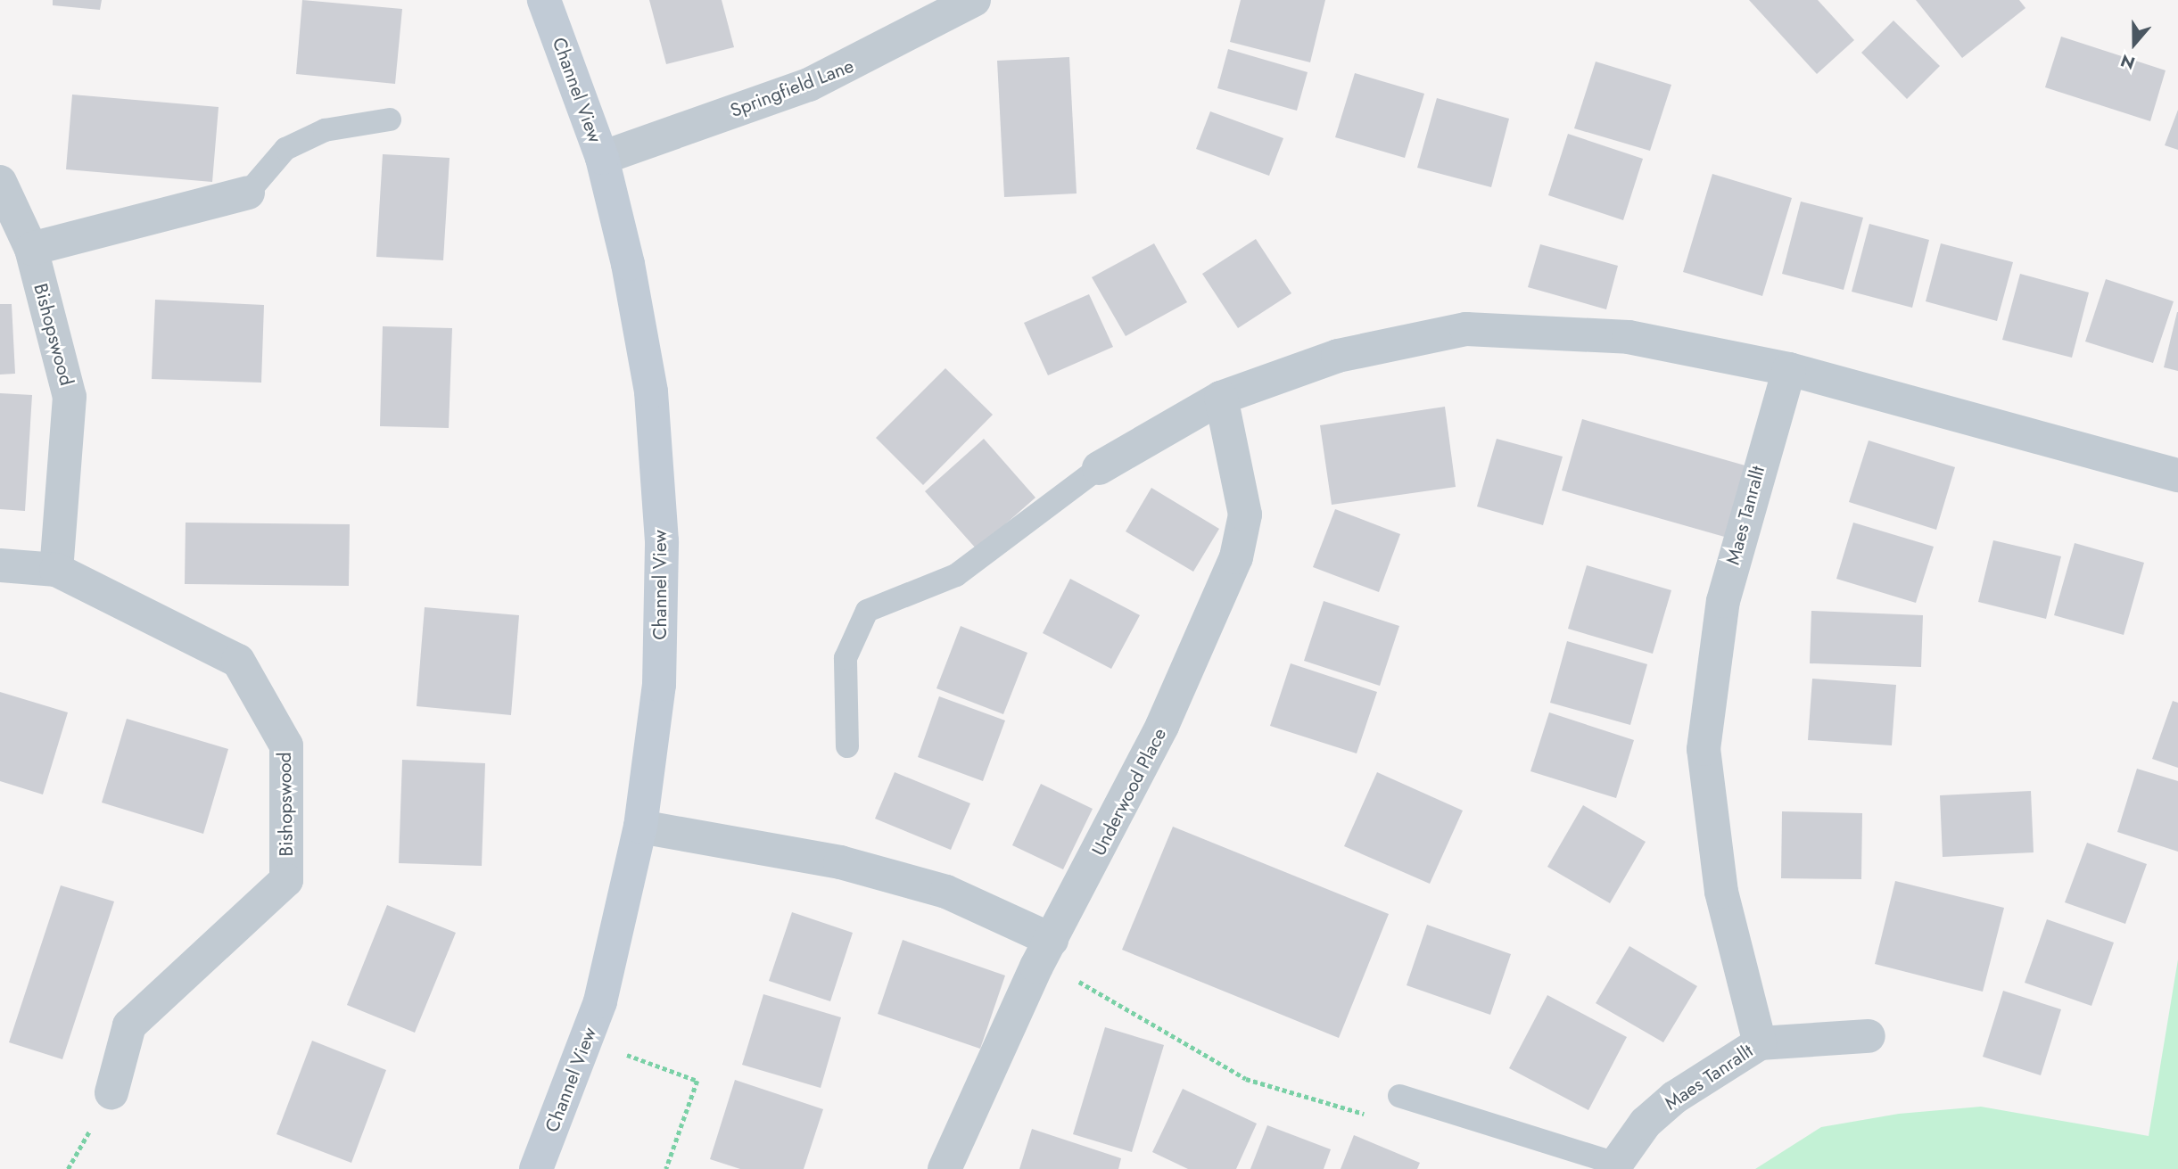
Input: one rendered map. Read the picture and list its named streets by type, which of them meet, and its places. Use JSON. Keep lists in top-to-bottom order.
{
  "streets": {
    "street": [
      "Springfield Lane",
      "Channel View",
      "Bishopswood",
      "Maes Tanrallt",
      "Underwood Place"
    ]
  },
  "crossings": [
    ["Springfield Lane", "Channel View"]
  ],
  "north": "bottom"
}
